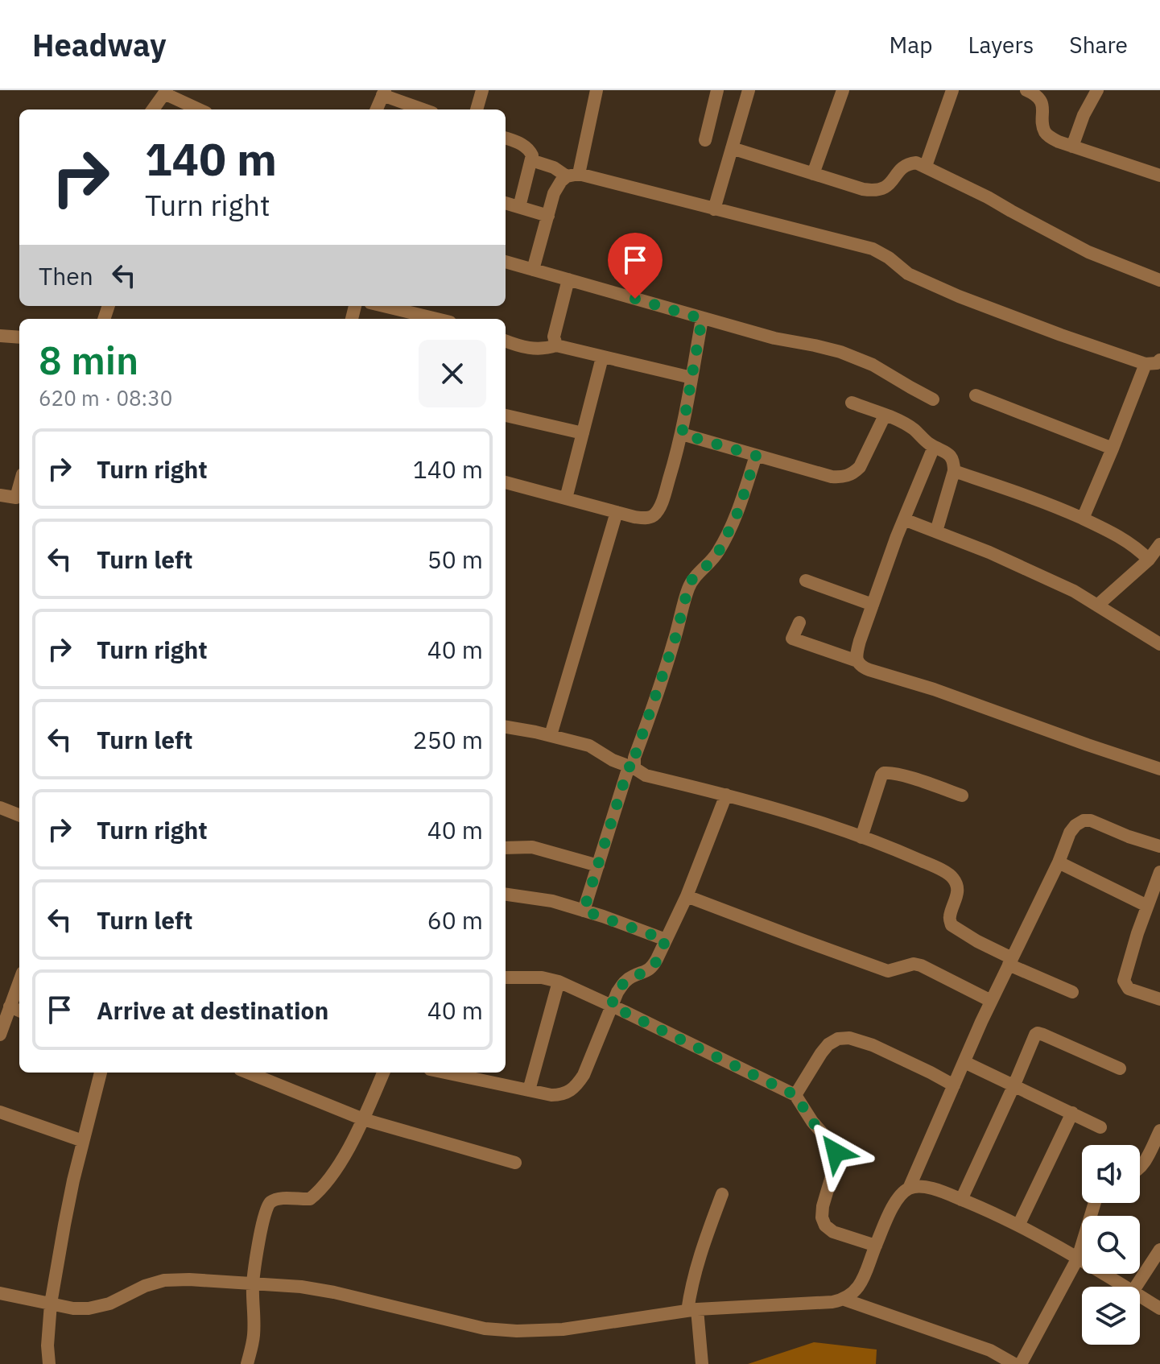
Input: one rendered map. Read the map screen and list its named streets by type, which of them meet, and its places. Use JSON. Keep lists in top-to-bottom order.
{
  "page": {
    "header": "Headway",
    "nav": ["Map", "Layers", "Share"],
    "turn": ["140 m", "Turn right"],
    "then": "Then",
    "heading": ["8 min", "620 m · 08:30"],
    "list": [
      {
        "name": "Turn right",
        "value": "140 m"
      },
      {
        "name": "Turn left",
        "value": "50 m"
      },
      {
        "name": "Turn right",
        "value": "40 m"
      },
      {
        "name": "Turn left",
        "value": "250 m"
      },
      {
        "name": "Turn right",
        "value": "40 m"
      },
      {
        "name": "Turn left",
        "value": "60 m"
      },
      {
        "name": "Arrive at destination",
        "value": "40 m"
      }
    ]
  }
}
